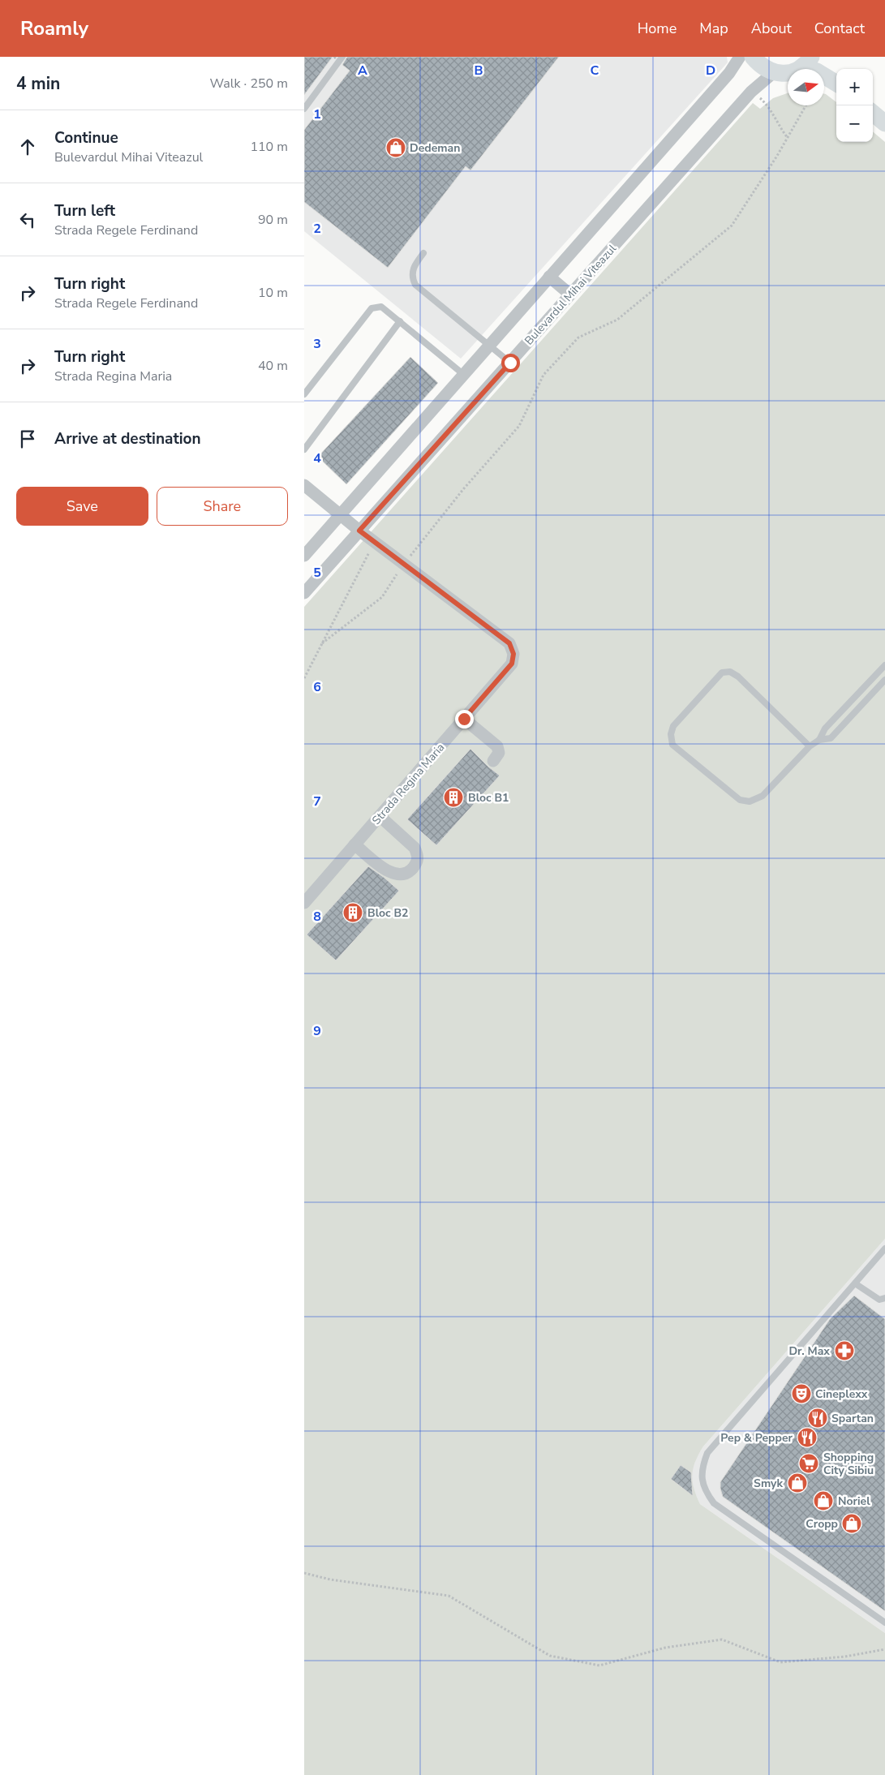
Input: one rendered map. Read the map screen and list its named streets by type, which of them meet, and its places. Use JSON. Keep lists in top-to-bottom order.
{
  "streets": {
    "street": ["Bulevardul Mihai Viteazul", "Strada Regina Maria"]
  },
  "places": {
    "shop": [
      "Dedeman",
      "Smyk",
      "Noriel",
      "Cropp"
    ],
    "building": ["Bloc B1", "Bloc B2"],
    "pharmacy": ["Dr. Max"],
    "theatre": ["Cineplexx"],
    "restaurant": ["Spartan", "Pep & Pepper"],
    "supermarket": ["Shopping City Sibiu"]
  },
  "north": "right",
  "page": {
    "header": "Roamly",
    "nav": [
      "Home",
      "Map",
      "About",
      "Contact"
    ],
    "heading": ["4 min", "Walk · 250 m"],
    "map_buttons": ["+", "−"],
    "list": [
      ["Continue", "Bulevardul Mihai Viteazul", "110 m"],
      ["Turn left", "Strada Regele Ferdinand", "90 m"],
      ["Turn right", "Strada Regele Ferdinand", "10 m"],
      ["Turn right", "Strada Regina Maria", "40 m"],
      "Arrive at destination"
    ],
    "buttons": ["Save", "Share"]
  },
  "grid": {
    "columns": [
      "A",
      "B",
      "C",
      "D"
    ],
    "rows": [
      "1",
      "2",
      "3",
      "4",
      "5",
      "6",
      "7",
      "8",
      "9"
    ]
  }
}
